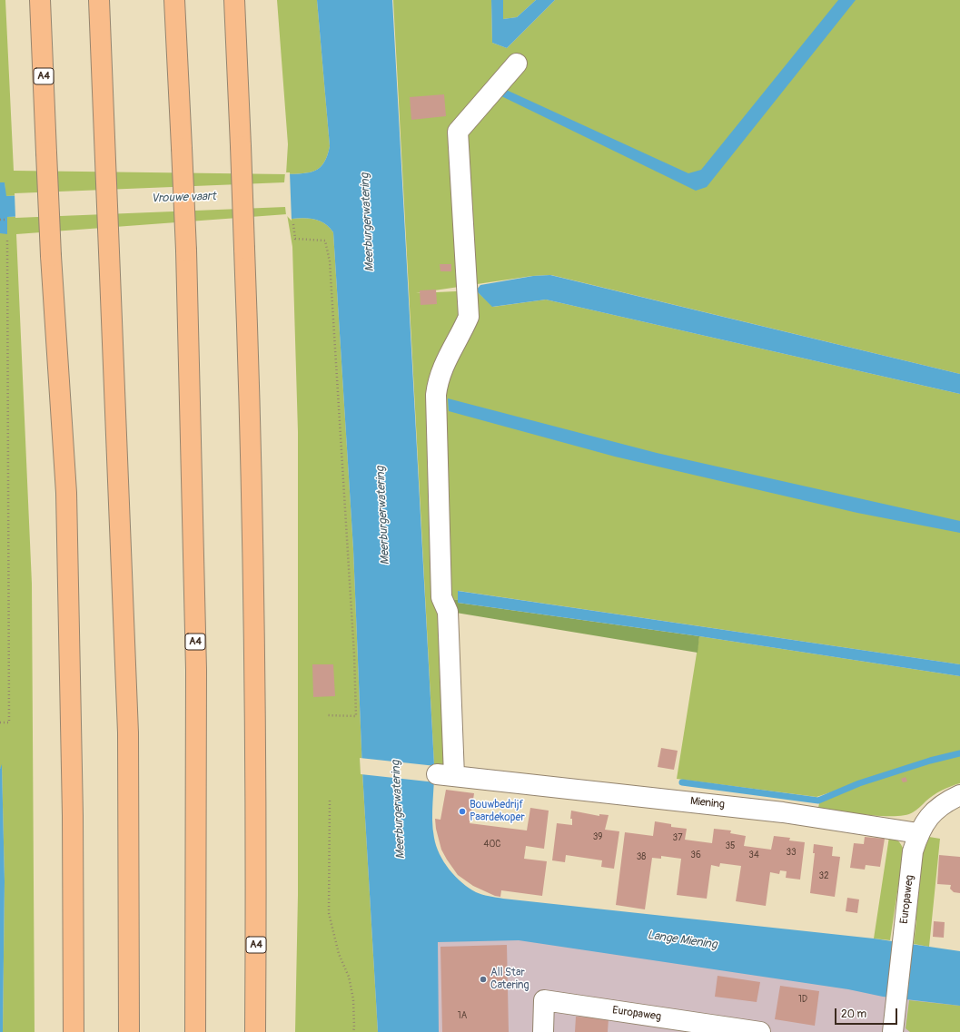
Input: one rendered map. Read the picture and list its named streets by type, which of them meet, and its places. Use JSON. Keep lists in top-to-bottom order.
{
  "streets": {
    "highway": ["A4"],
    "street": ["Miening", "Europaweg"]
  },
  "crossings": [
    ["Miening", "Europaweg"]
  ],
  "water": ["Vrouwe vaart", "Meerburgerwatering", "Lange Miening"],
  "places": ["Bouwbedrijf Paardekoper", "All Star Catering"],
  "house_numbers": [
    "39",
    "37",
    "40C",
    "35",
    "33",
    "36",
    "34",
    "38",
    "32",
    "1D",
    "1A"
  ],
  "scale_bar": "20 m"
}
